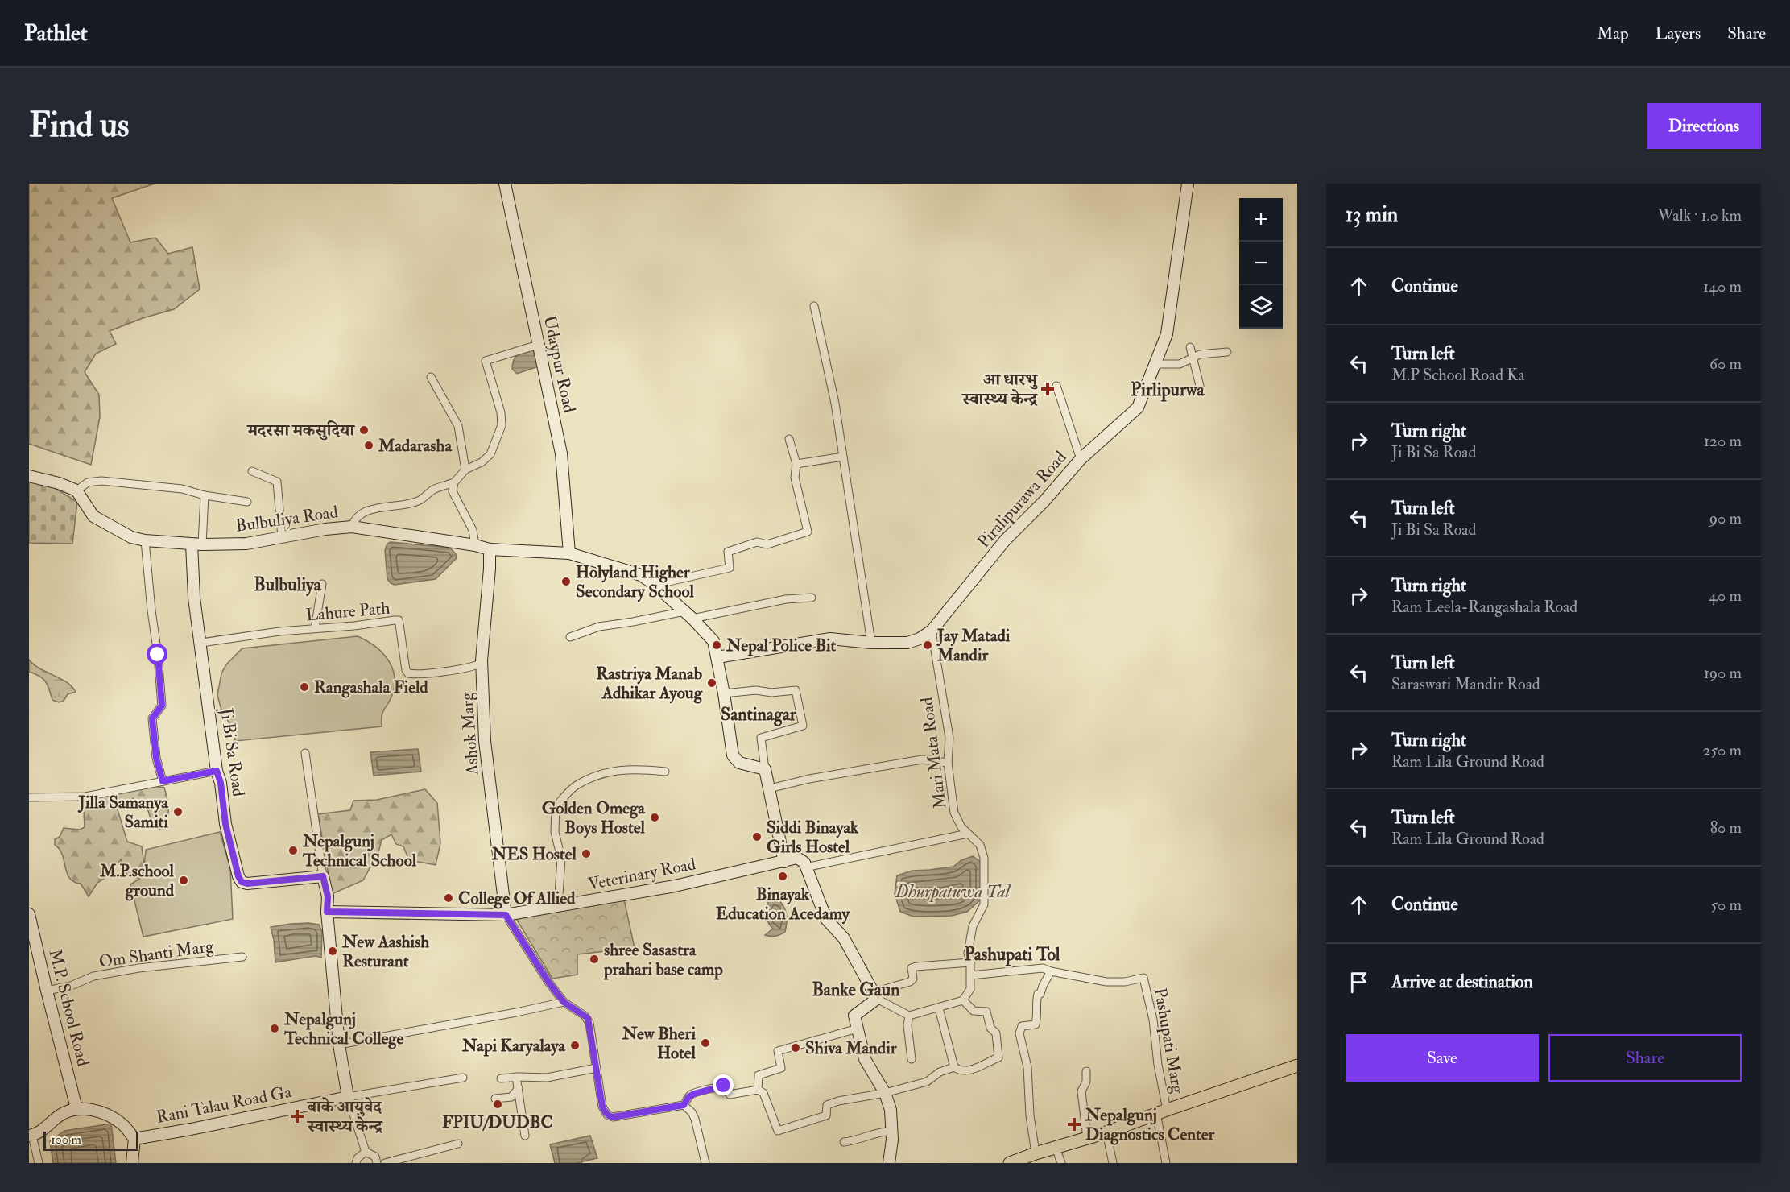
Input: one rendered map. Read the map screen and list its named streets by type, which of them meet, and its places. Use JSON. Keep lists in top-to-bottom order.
{
  "streets": {
    "street": [
      "Udaypur Road",
      "Piralipurawa Road",
      "Bulbuliya Road",
      "Lahure Path",
      "Ashok Marg",
      "Ji Bi Sa Road",
      "Mari Mata Road",
      "Veterinary Road",
      "Om Shanti Marg",
      "M.P. School Road",
      "Pashupati Marg",
      "Rani Talau Road Ga"
    ]
  },
  "crossings": [
    ["Udaypur Road", "Bulbuliya Road"],
    ["Piralipurawa Road", "Bulbuliya Road"],
    ["Piralipurawa Road", "Mari Mata Road"],
    ["Bulbuliya Road", "Ashok Marg"],
    ["Bulbuliya Road", "Ji Bi Sa Road"],
    ["Lahure Path", "Ashok Marg"],
    ["Lahure Path", "Ji Bi Sa Road"],
    ["Ashok Marg", "Veterinary Road"],
    ["Mari Mata Road", "Pashupati Marg"],
    ["Om Shanti Marg", "M.P. School Road"]
  ],
  "districts": [
    "Pirlipurwa",
    "Bulbuliya",
    "Santinagar",
    "Pashupati Tol",
    "Banke Gaun"
  ],
  "water": ["Dhurpatuwa Tal"],
  "places": {
    "health": ["आ धारभु स्वास्थ्य केन्द्र", "बाके आयुवेद स्वास्थ्य केन्द्र", "Nepalgunj Diagnostics Center"],
    "other": [
      "मदरसा मकसुदिया",
      "Madarasha",
      "Holyland Higher Secondary School",
      "Nepal Police Bit",
      "Jay Matadi Mandir",
      "Rastriya Manab Adhikar Ayoug",
      "Rangashala Field",
      "Jilla Samanya Samiti",
      "Golden Omega Boys Hostel",
      "Siddi Binayak Girls Hostel",
      "Nepalgunj Technical School",
      "NES Hostel",
      "Binayak Education Acedamy",
      "M.P.school ground",
      "College Of Allied",
      "New Aashish Resturant",
      "shree Sasastra prahari base camp",
      "Nepalgunj Technical College",
      "New Bheri Hotel",
      "Napi Karyalaya",
      "Shiva Mandir",
      "FPIU/DUDBC"
    ]
  },
  "scale_bar": "100 m",
  "page": {
    "header": "Pathlet",
    "nav": ["Map", "Layers", "Share"],
    "buttons": [
      "Directions",
      ["Save", "Share"]
    ],
    "title": "Find us",
    "heading": ["13 min", "Walk · 1.0 km"],
    "map_buttons": ["+", "−"],
    "list": [
      ["Continue", "140 m"],
      ["Turn left", "M.P School Road Ka", "60 m"],
      ["Turn right", "Ji Bi Sa Road", "120 m"],
      ["Turn left", "Ji Bi Sa Road", "90 m"],
      ["Turn right", "Ram Leela-Rangashala Road", "40 m"],
      ["Turn left", "Saraswati Mandir Road", "190 m"],
      ["Turn right", "Ram Lila Ground Road", "250 m"],
      ["Turn left", "Ram Lila Ground Road", "80 m"],
      ["Continue", "50 m"],
      "Arrive at destination"
    ],
    "scale": "100 m"
  }
}
